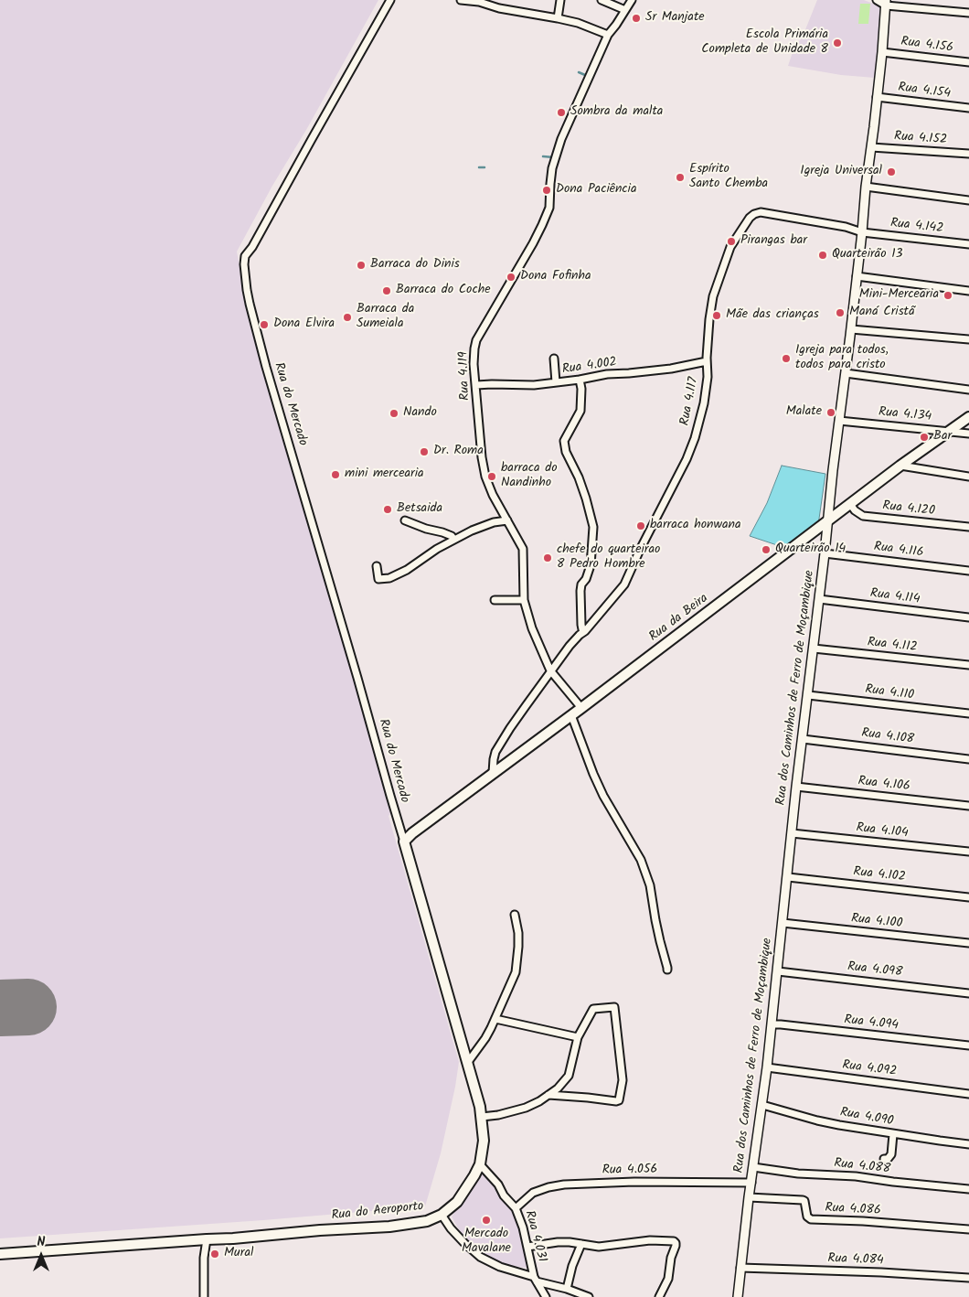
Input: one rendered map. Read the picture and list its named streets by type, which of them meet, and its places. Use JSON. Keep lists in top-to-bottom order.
{
  "streets": {
    "main road": ["Rua da Beira", "Rua do Aeroporto"],
    "street": [
      "Rua 4.156",
      "Rua 4.154",
      "Rua 4.152",
      "Rua 4.142",
      "Rua 4.002",
      "Rua 4.119",
      "Rua 4.117",
      "Rua do Mercado",
      "Rua 4.134",
      "Rua 4.120",
      "Rua 4.116",
      "Rua 4.114",
      "Rua 4.112",
      "Rua dos Caminhos de Ferro de Moçambique",
      "Rua 4.110",
      "Rua 4.108",
      "Rua 4.106",
      "Rua 4.104",
      "Rua 4.102",
      "Rua 4.100",
      "Rua 4.098",
      "Rua 4.094",
      "Rua 4.092",
      "Rua 4.090",
      "Rua 4.088",
      "Rua 4.056",
      "Rua 4.086",
      "Rua 4.031",
      "Rua 4.084"
    ]
  },
  "crossings": [
    ["Rua 4.156", "Rua dos Caminhos de Ferro de Moçambique"],
    ["Rua 4.154", "Rua dos Caminhos de Ferro de Moçambique"],
    ["Rua 4.152", "Rua dos Caminhos de Ferro de Moçambique"],
    ["Rua 4.142", "Rua 4.117"],
    ["Rua 4.142", "Rua dos Caminhos de Ferro de Moçambique"],
    ["Rua 4.002", "Rua 4.119"],
    ["Rua 4.002", "Rua 4.117"],
    ["Rua 4.119", "Rua 4.117"],
    ["Rua 4.119", "Rua da Beira"],
    ["Rua 4.117", "Rua da Beira"],
    ["Rua 4.117", "Rua dos Caminhos de Ferro de Moçambique"],
    ["Rua do Mercado", "Rua da Beira"],
    ["Rua do Mercado", "Rua do Aeroporto"],
    ["Rua 4.134", "Rua da Beira"],
    ["Rua 4.134", "Rua dos Caminhos de Ferro de Moçambique"],
    ["Rua 4.120", "Rua da Beira"],
    ["Rua 4.116", "Rua dos Caminhos de Ferro de Moçambique"],
    ["Rua 4.114", "Rua dos Caminhos de Ferro de Moçambique"],
    ["Rua da Beira", "Rua dos Caminhos de Ferro de Moçambique"],
    ["Rua da Beira", "Rua do Aeroporto"],
    ["Rua 4.112", "Rua dos Caminhos de Ferro de Moçambique"],
    ["Rua dos Caminhos de Ferro de Moçambique", "Rua 4.110"],
    ["Rua dos Caminhos de Ferro de Moçambique", "Rua 4.108"],
    ["Rua dos Caminhos de Ferro de Moçambique", "Rua 4.106"],
    ["Rua dos Caminhos de Ferro de Moçambique", "Rua 4.104"],
    ["Rua dos Caminhos de Ferro de Moçambique", "Rua 4.102"],
    ["Rua dos Caminhos de Ferro de Moçambique", "Rua 4.100"],
    ["Rua dos Caminhos de Ferro de Moçambique", "Rua 4.098"],
    ["Rua dos Caminhos de Ferro de Moçambique", "Rua 4.094"],
    ["Rua dos Caminhos de Ferro de Moçambique", "Rua 4.092"],
    ["Rua dos Caminhos de Ferro de Moçambique", "Rua 4.090"],
    ["Rua dos Caminhos de Ferro de Moçambique", "Rua 4.088"],
    ["Rua dos Caminhos de Ferro de Moçambique", "Rua 4.056"],
    ["Rua dos Caminhos de Ferro de Moçambique", "Rua 4.086"],
    ["Rua dos Caminhos de Ferro de Moçambique", "Rua 4.084"],
    ["Rua 4.056", "Rua 4.031"],
    ["Rua do Aeroporto", "Rua 4.031"]
  ],
  "places": [
    "Sr Manjate",
    "Escola Primária Completa de Unidade 8",
    "Sombra da malta",
    "Igreja Universal",
    "Espírito Santo Chemba",
    "Dona Paciência",
    "Pirangas bar",
    "Quarteirão 13",
    "Barraca do Dinis",
    "Dona Fofinha",
    "Barraca do Coche",
    "Mini-Mercearia",
    "Maná Cristã",
    "Mãe das crianças",
    "Barraca da Sumeiala",
    "Dona Elvira",
    "Igreja para todos, todos para cristo",
    "Malate",
    "Nando",
    "Bar",
    "Dr. Roma",
    "mini mercearia",
    "barraca do Nandinho",
    "Betsaida",
    "barraca honwana",
    "Quarteirão 14",
    "chefe do quarteirao 8 Pedro Hombre",
    "Mercado Mavalane",
    "Mural"
  ],
  "north": "top"
}
